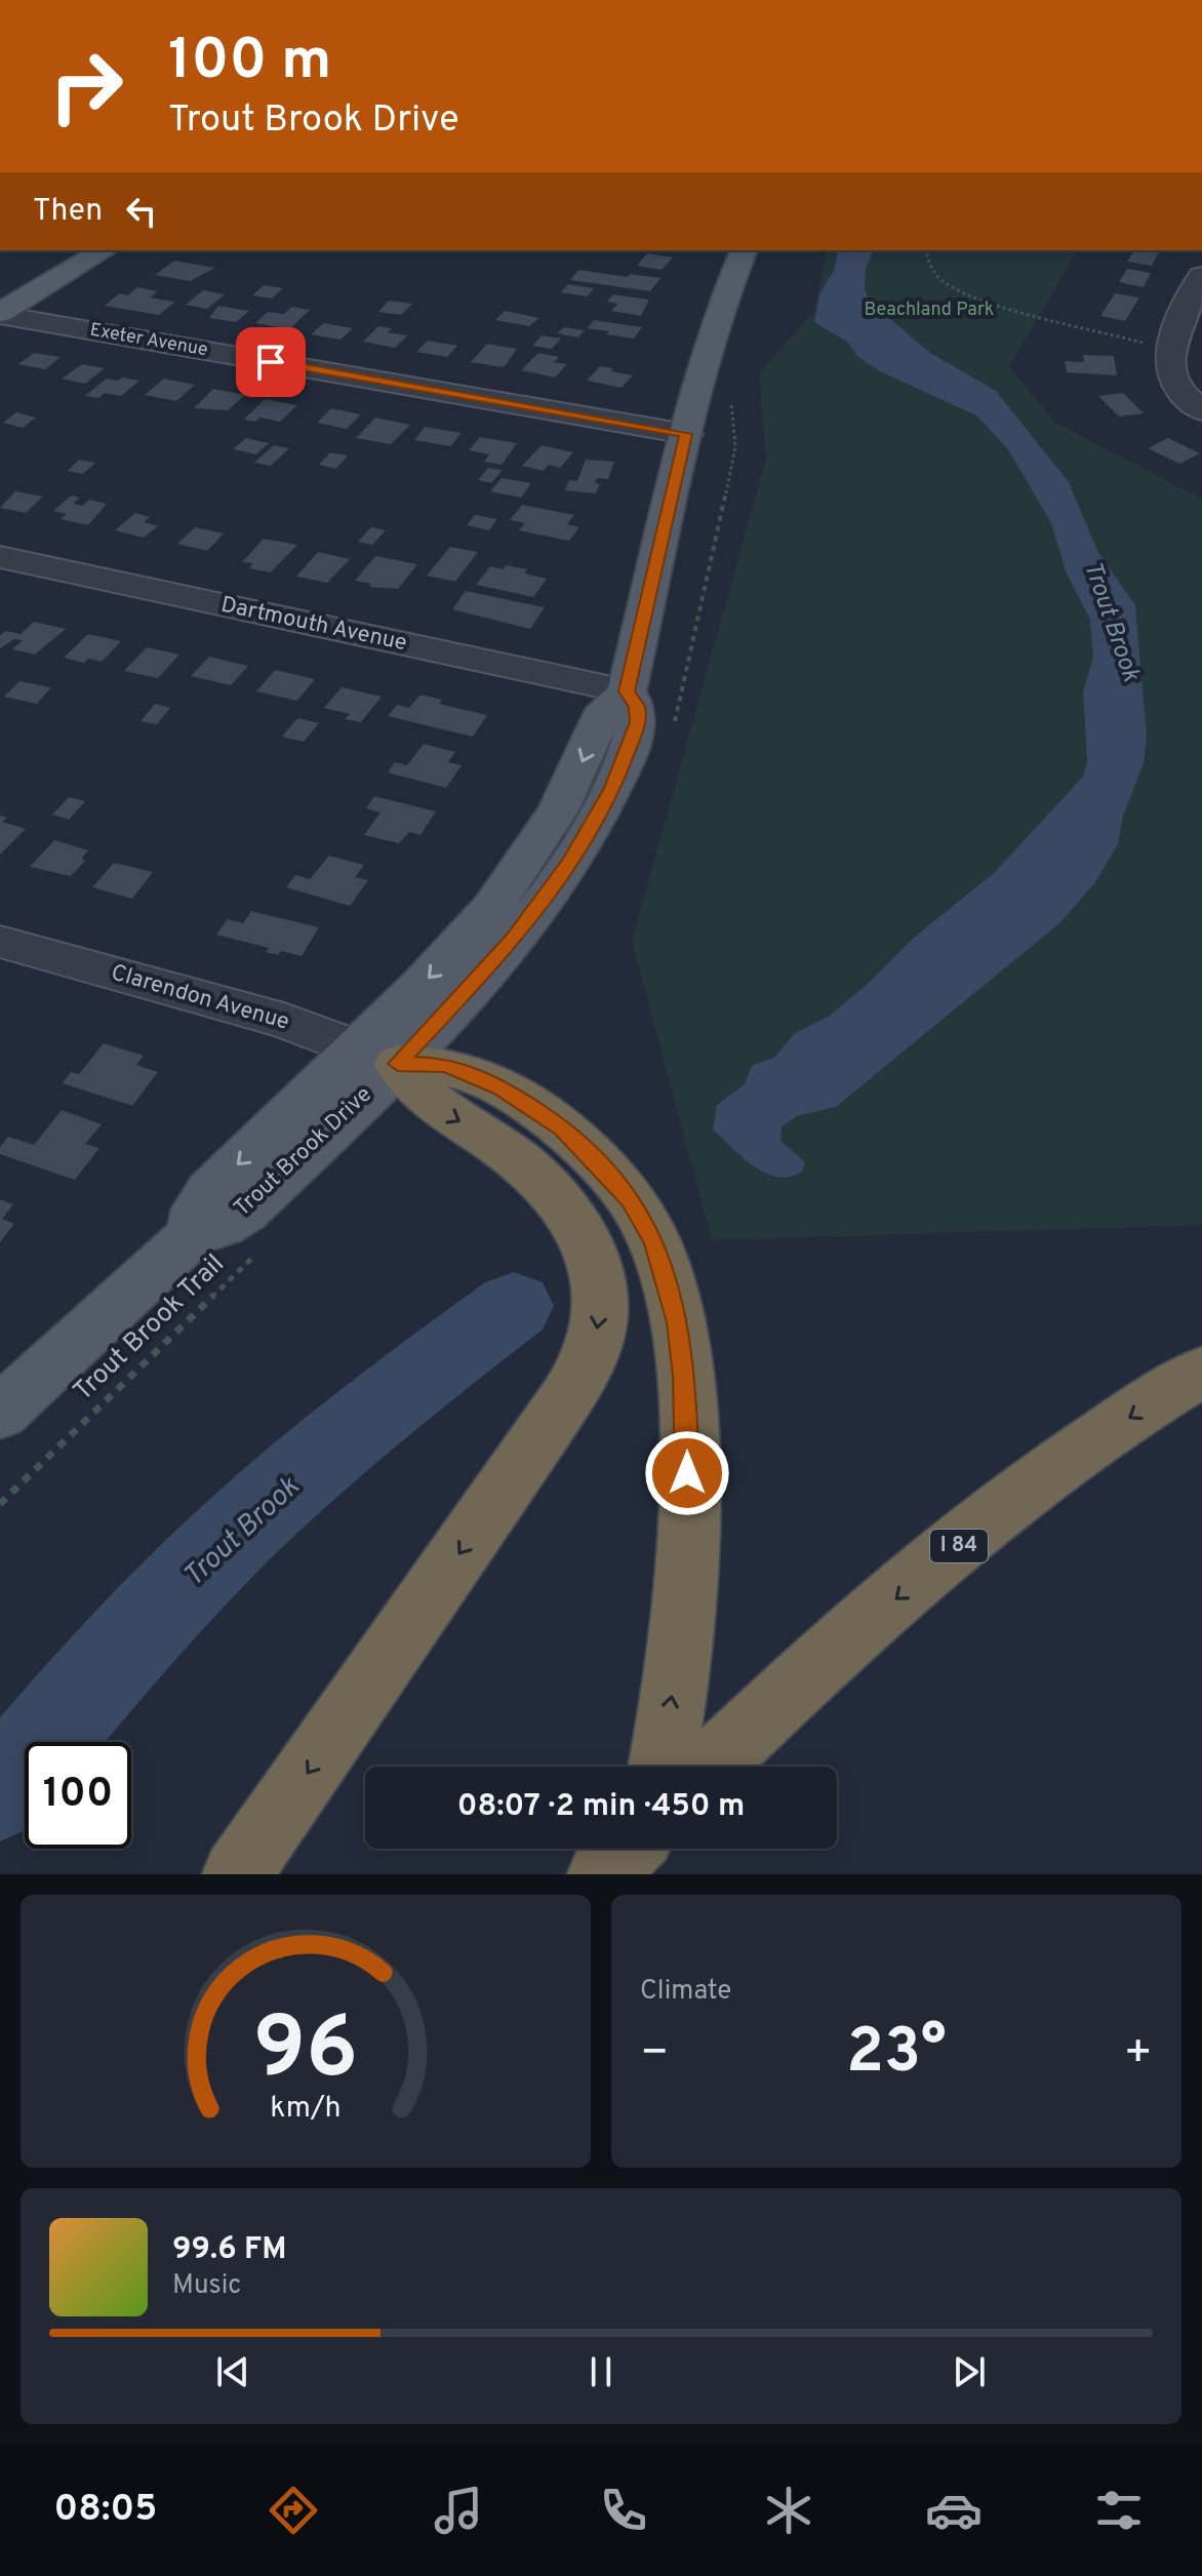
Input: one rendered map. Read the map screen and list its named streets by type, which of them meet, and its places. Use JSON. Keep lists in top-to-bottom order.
{
  "streets": {
    "highway": ["I 84"],
    "main road": ["Trout Brook Drive"],
    "street": ["Exeter Avenue", "Dartmouth Avenue", "Clarendon Avenue"],
    "path": ["Trout Brook Trail"]
  },
  "crossings": [
    ["Exeter Avenue", "Trout Brook Drive"],
    ["Dartmouth Avenue", "Trout Brook Drive"],
    ["Clarendon Avenue", "Trout Brook Drive"]
  ],
  "water": ["Trout Brook"],
  "parks": ["Beachland Park"],
  "page": {
    "turn": ["100 m", "Trout Brook Drive"],
    "then": "Then",
    "limit": "100",
    "trip": "08:07 · 2 min · 450 m",
    "tile": "Climate",
    "heat": ["−", "23°", "+"],
    "song": ["99.6 FM", "Music"],
    "tabs": "08:05",
    "gauge": ["96", "km/h"]
  }
}
